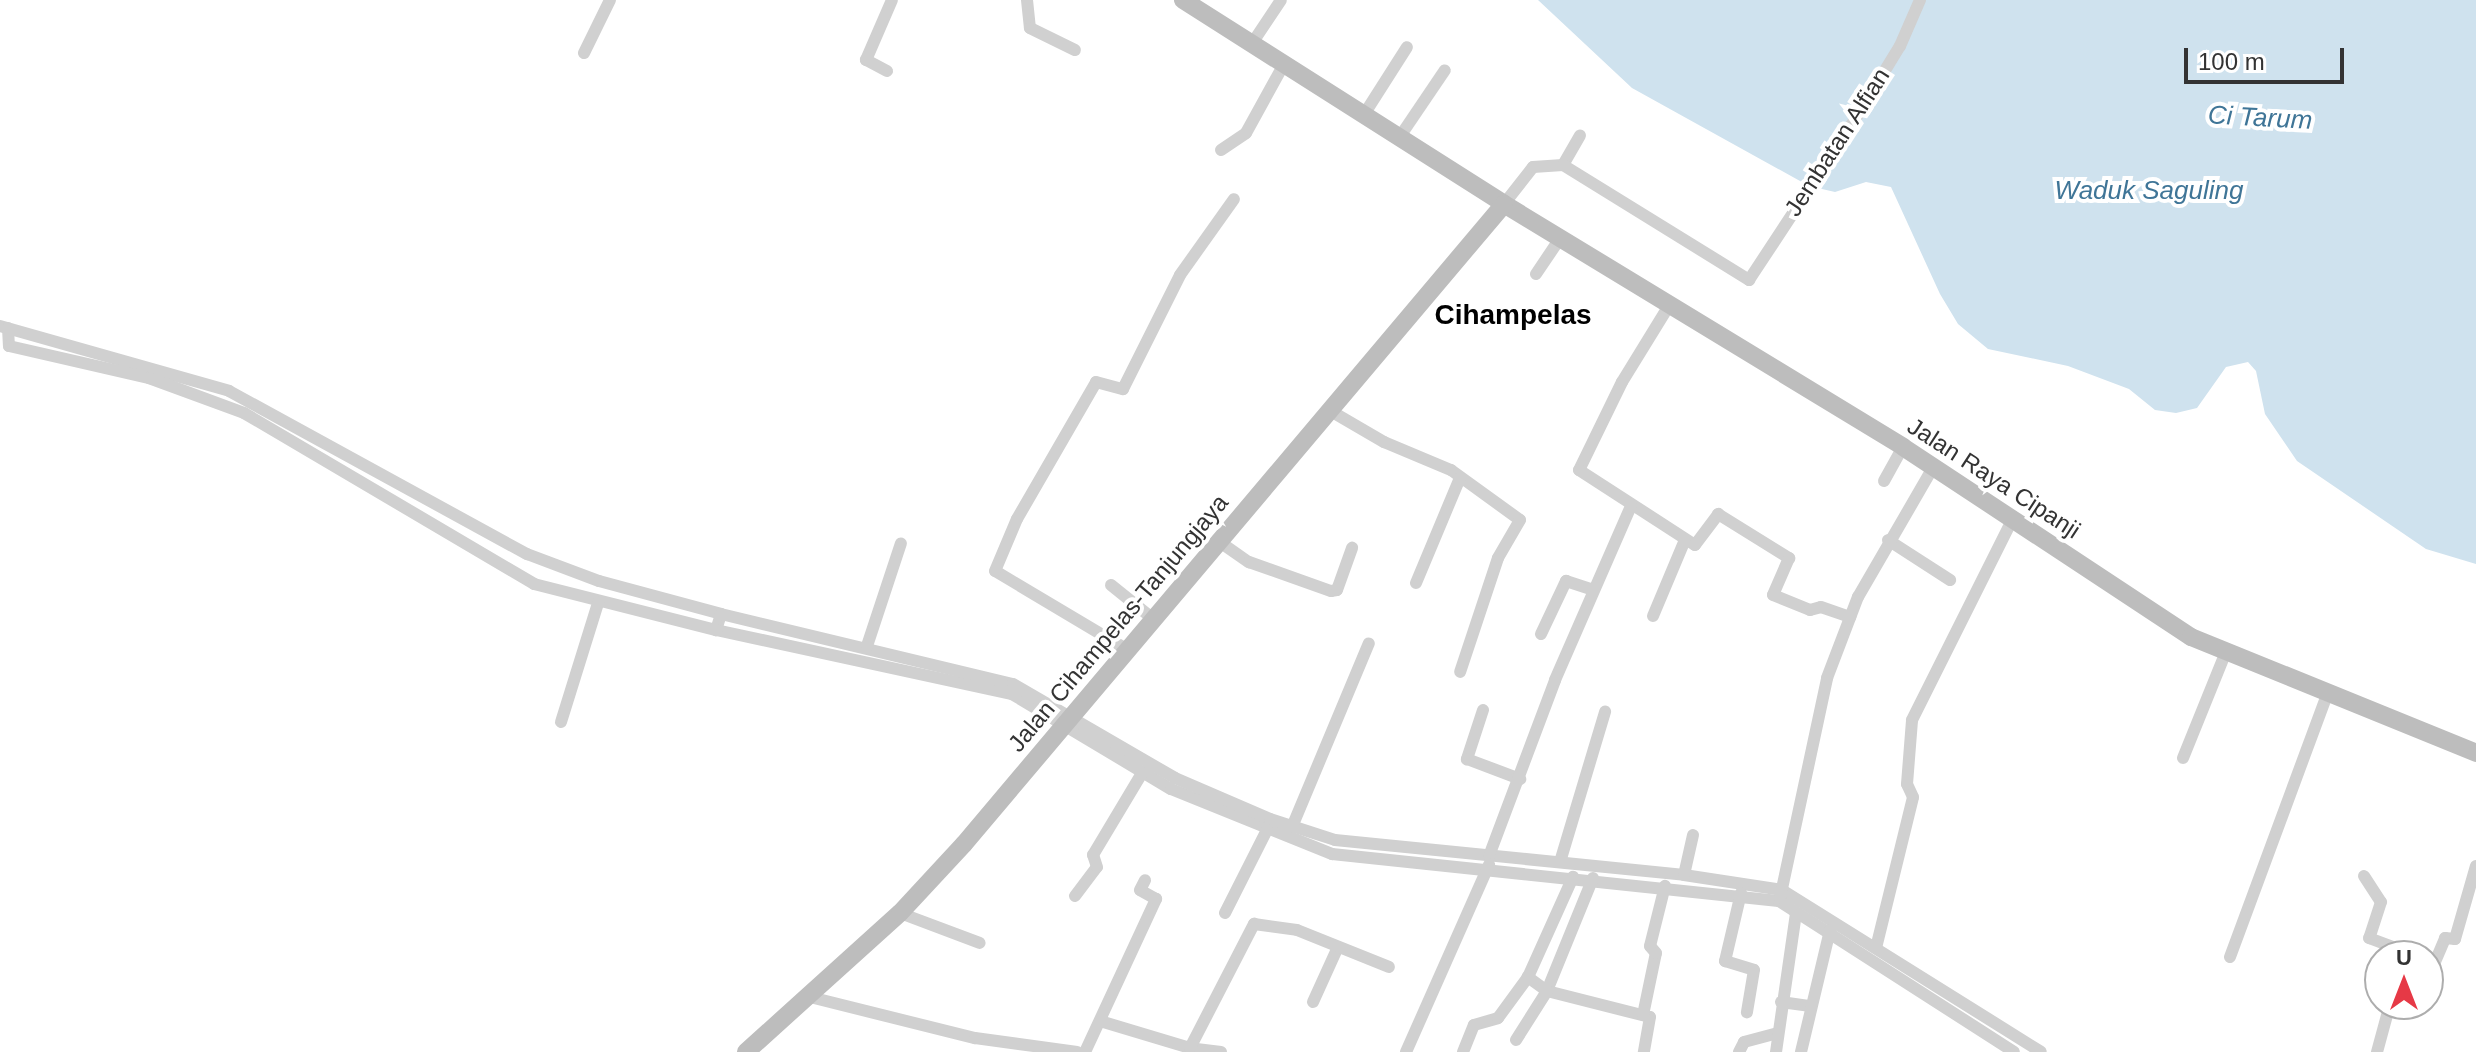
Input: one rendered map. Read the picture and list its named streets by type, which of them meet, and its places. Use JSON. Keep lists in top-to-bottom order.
{
  "streets": {
    "main road": ["Jalan Raya Cipanji", "Jalan Cihampelas-Tanjungjaya"],
    "street": ["Jembatan Alfian"]
  },
  "crossings": [
    ["Jalan Raya Cipanji", "Jalan Cihampelas-Tanjungjaya"]
  ],
  "districts": ["Cihampelas"],
  "water": ["Ci Tarum", "Waduk Saguling"],
  "scale_bar": "100 m",
  "north": "top"
}
